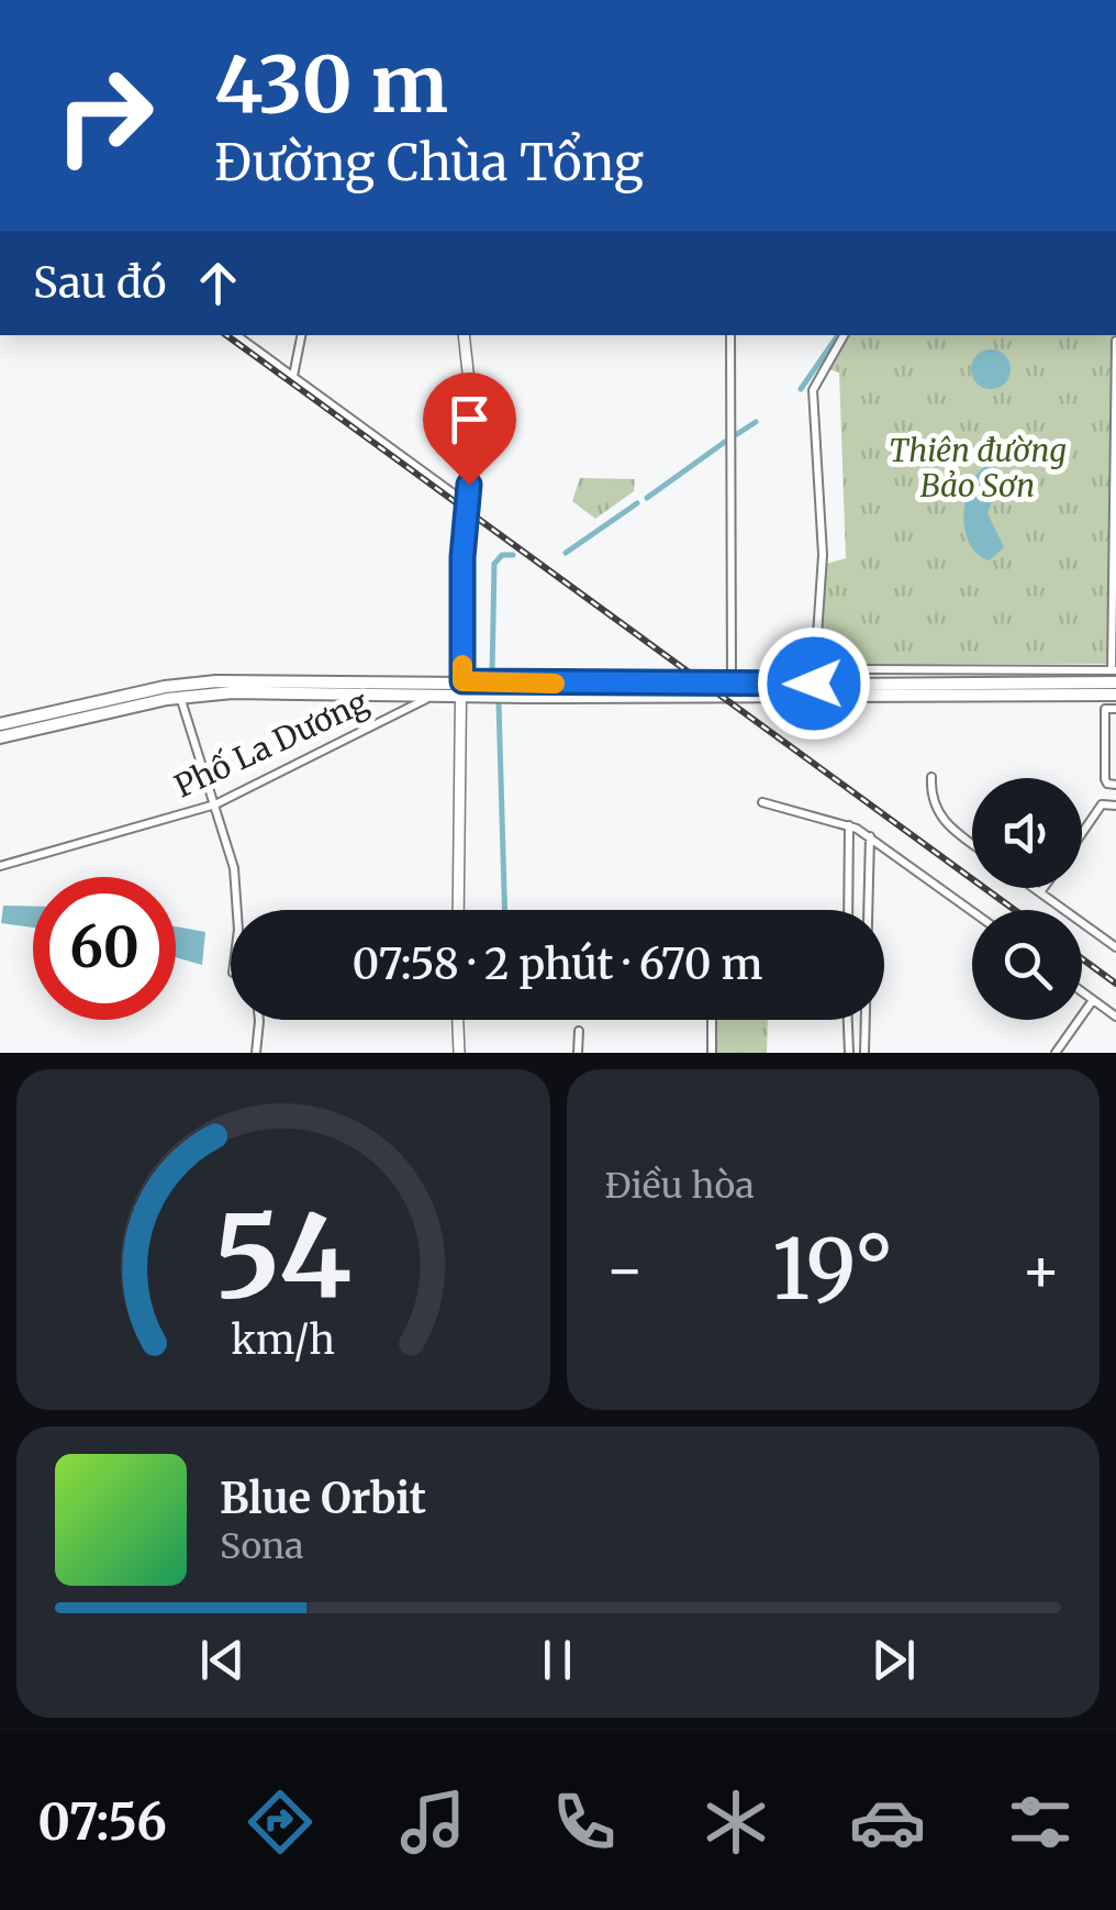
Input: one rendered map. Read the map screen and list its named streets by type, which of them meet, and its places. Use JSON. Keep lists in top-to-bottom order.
{
  "streets": {
    "street": ["Phố La Dương"]
  },
  "parks": ["Thiên đường Bảo Sơn"],
  "page": {
    "turn": ["430 m", "Đường Chùa Tổng"],
    "then": "Sau đó",
    "limit": "60",
    "trip": "07:58 · 2 phút · 670 m",
    "tile": "Điều hòa",
    "heat": ["−", "19°", "+"],
    "song": ["Blue Orbit", "Sona"],
    "tabs": "07:56",
    "gauge": ["54", "km/h"]
  }
}
